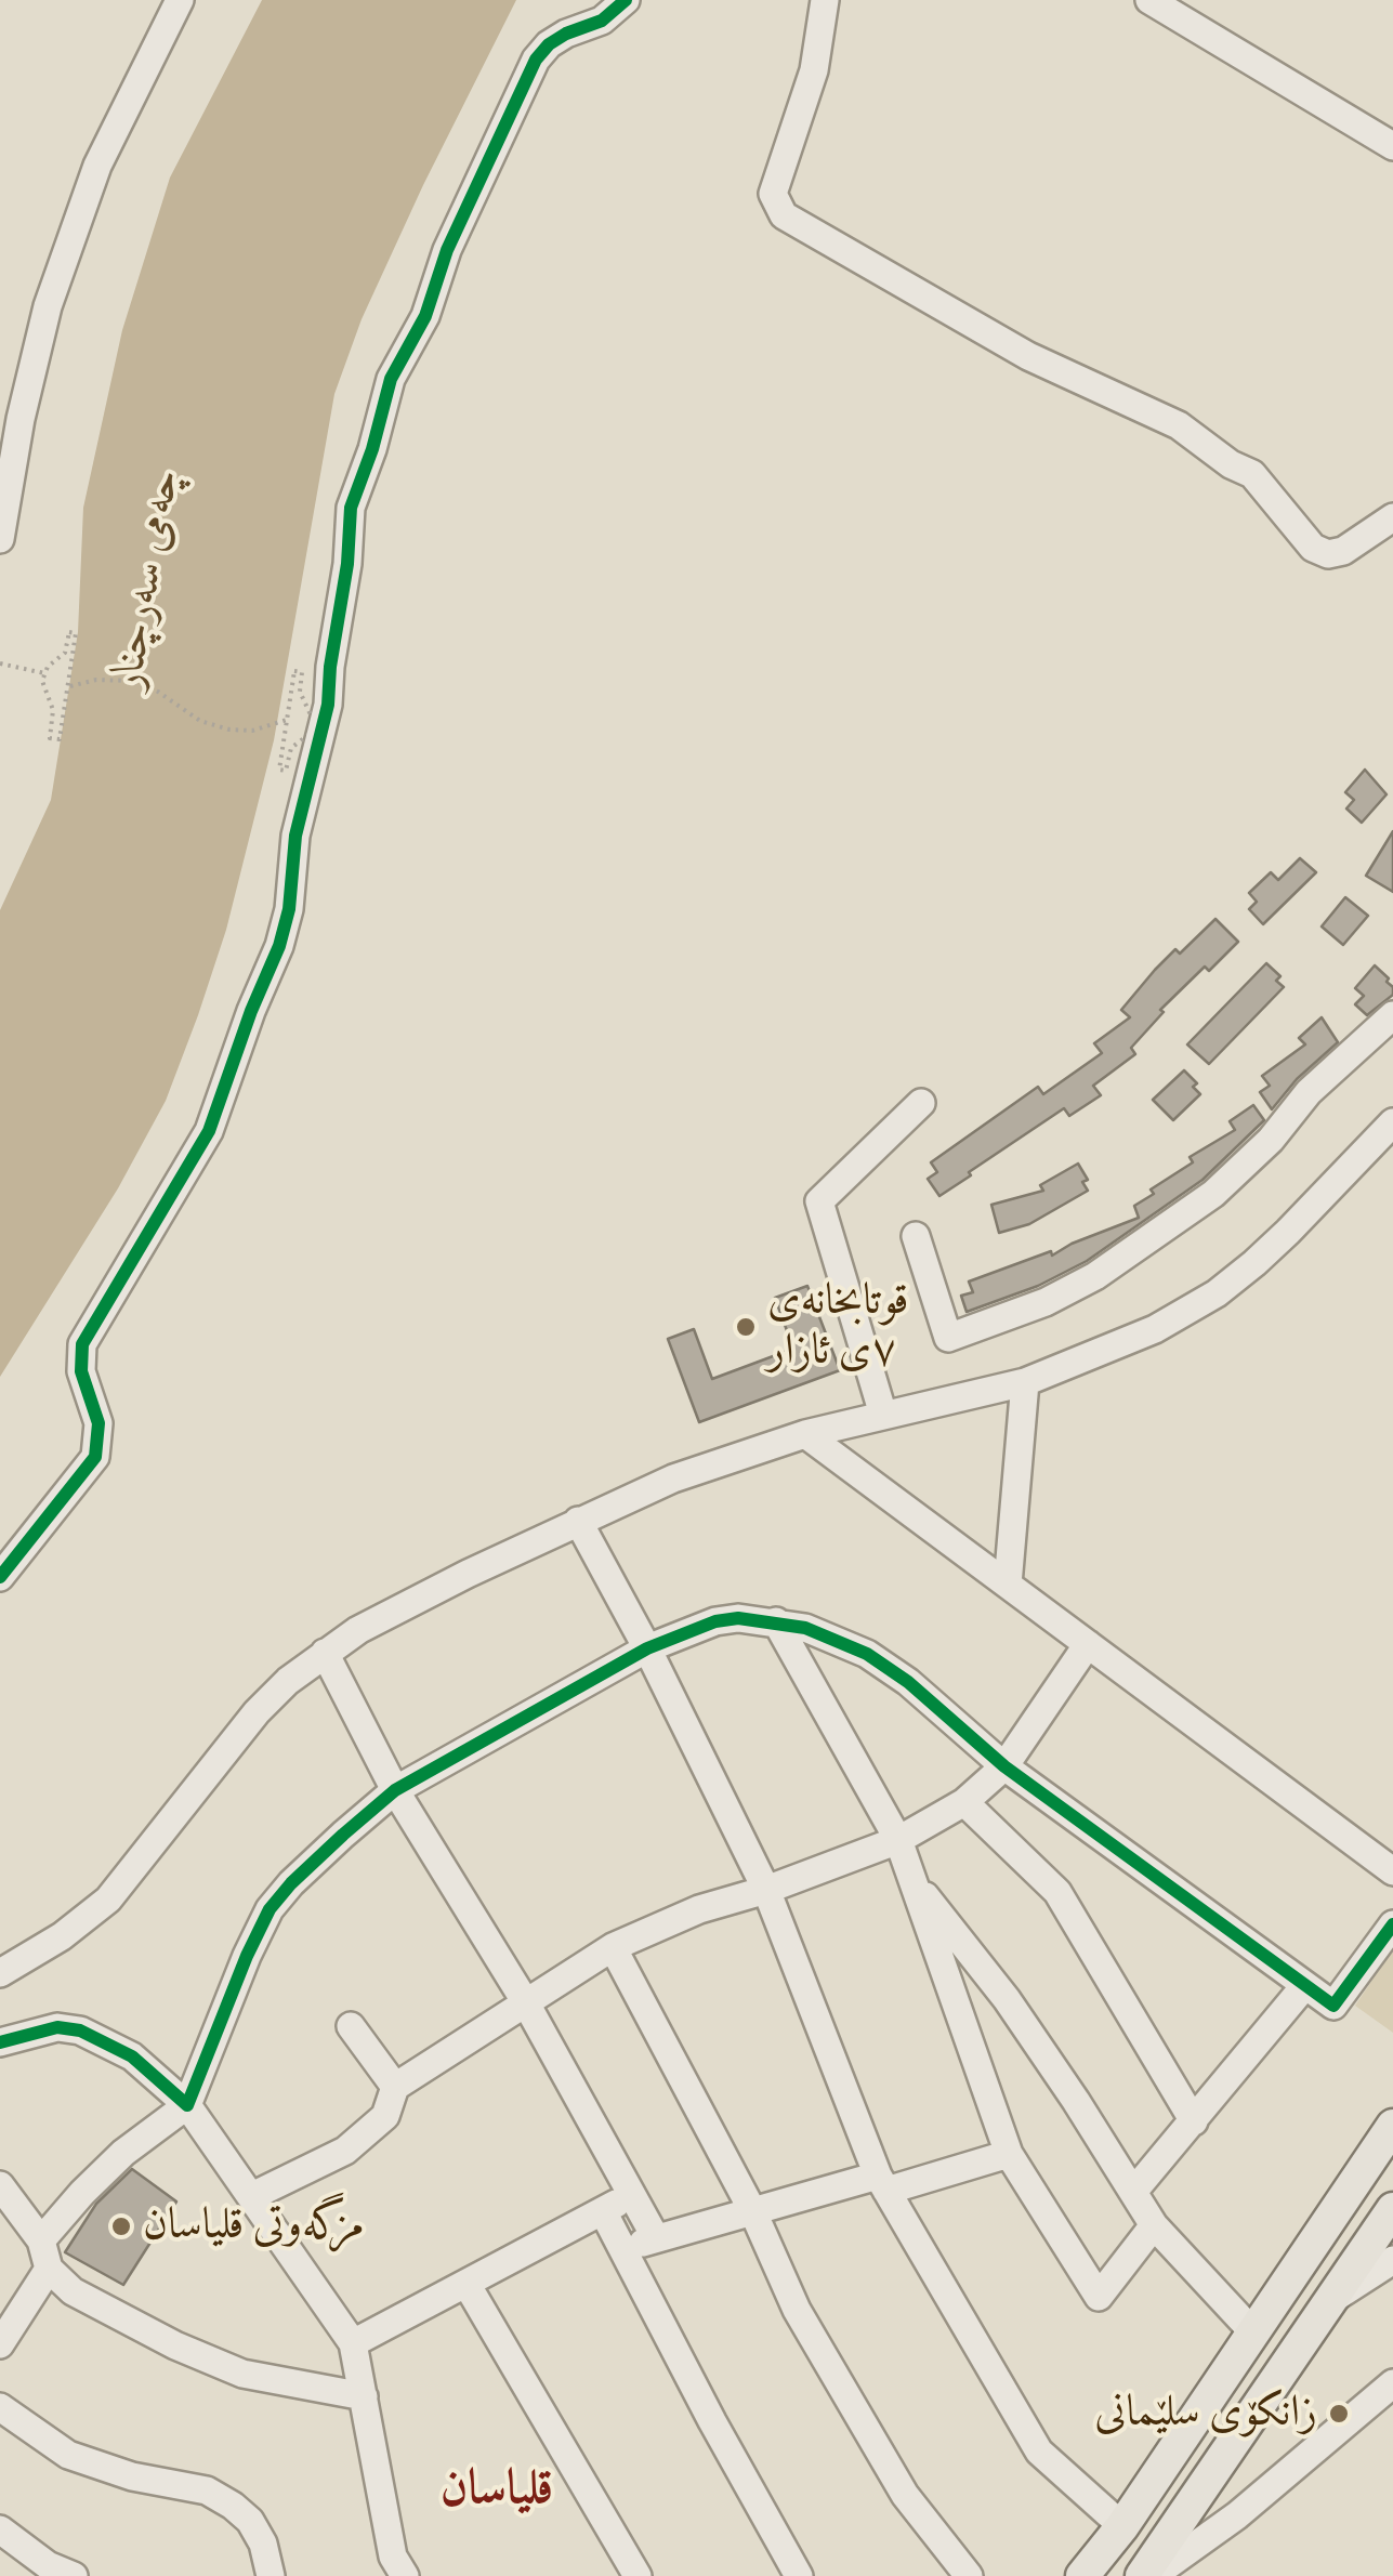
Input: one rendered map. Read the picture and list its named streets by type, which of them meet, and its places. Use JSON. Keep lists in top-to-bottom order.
{
  "districts": ["قلياسان"],
  "water": ["چەمی سەرچنار"],
  "places": ["قوتابخانەی ٧ی ئازار", "مزگەوتی قلیاسان", "زانکۆی سلێمانی"]
}
